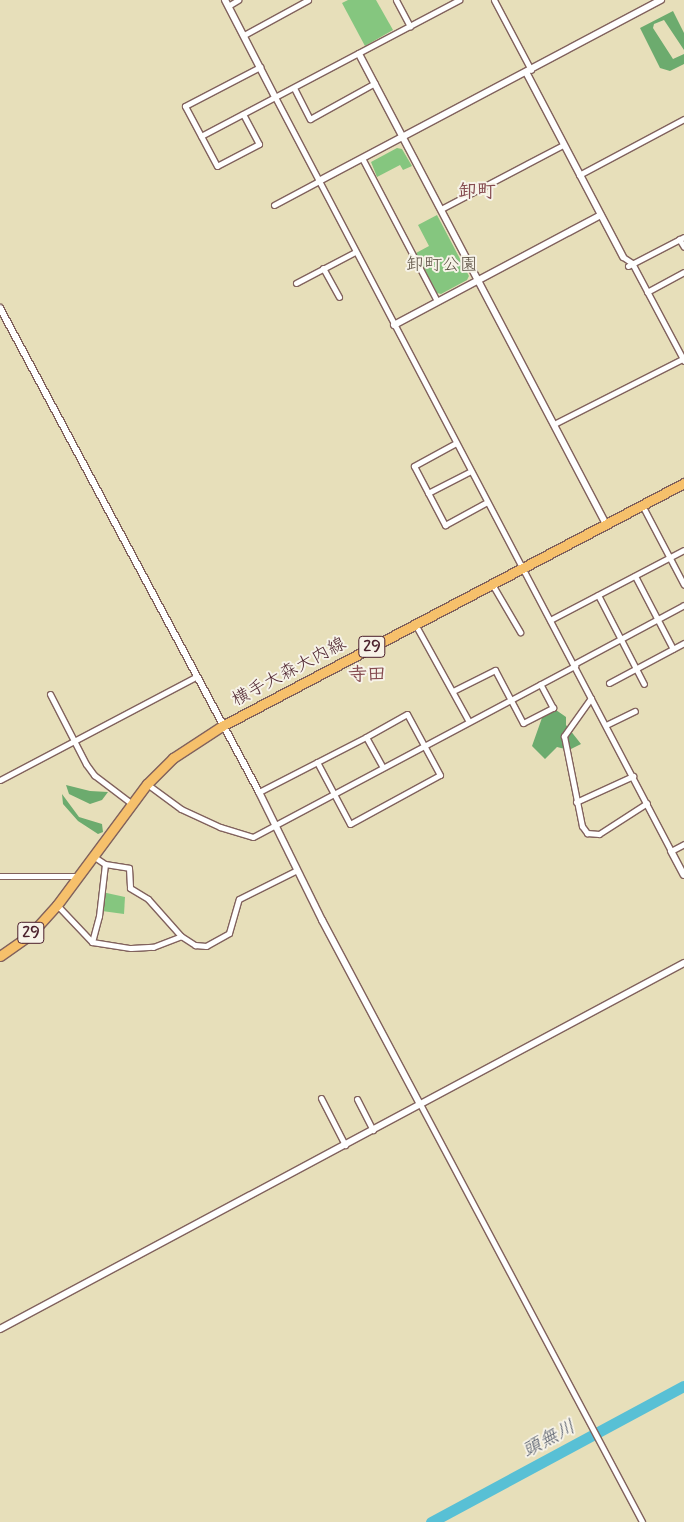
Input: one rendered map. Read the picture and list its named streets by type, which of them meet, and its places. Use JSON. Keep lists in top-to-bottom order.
{
  "streets": {
    "main road": ["29", "横手大森大内線"]
  },
  "districts": ["卸町", "寺田"],
  "water": ["頭無川"],
  "parks": ["卸町公園"]
}
